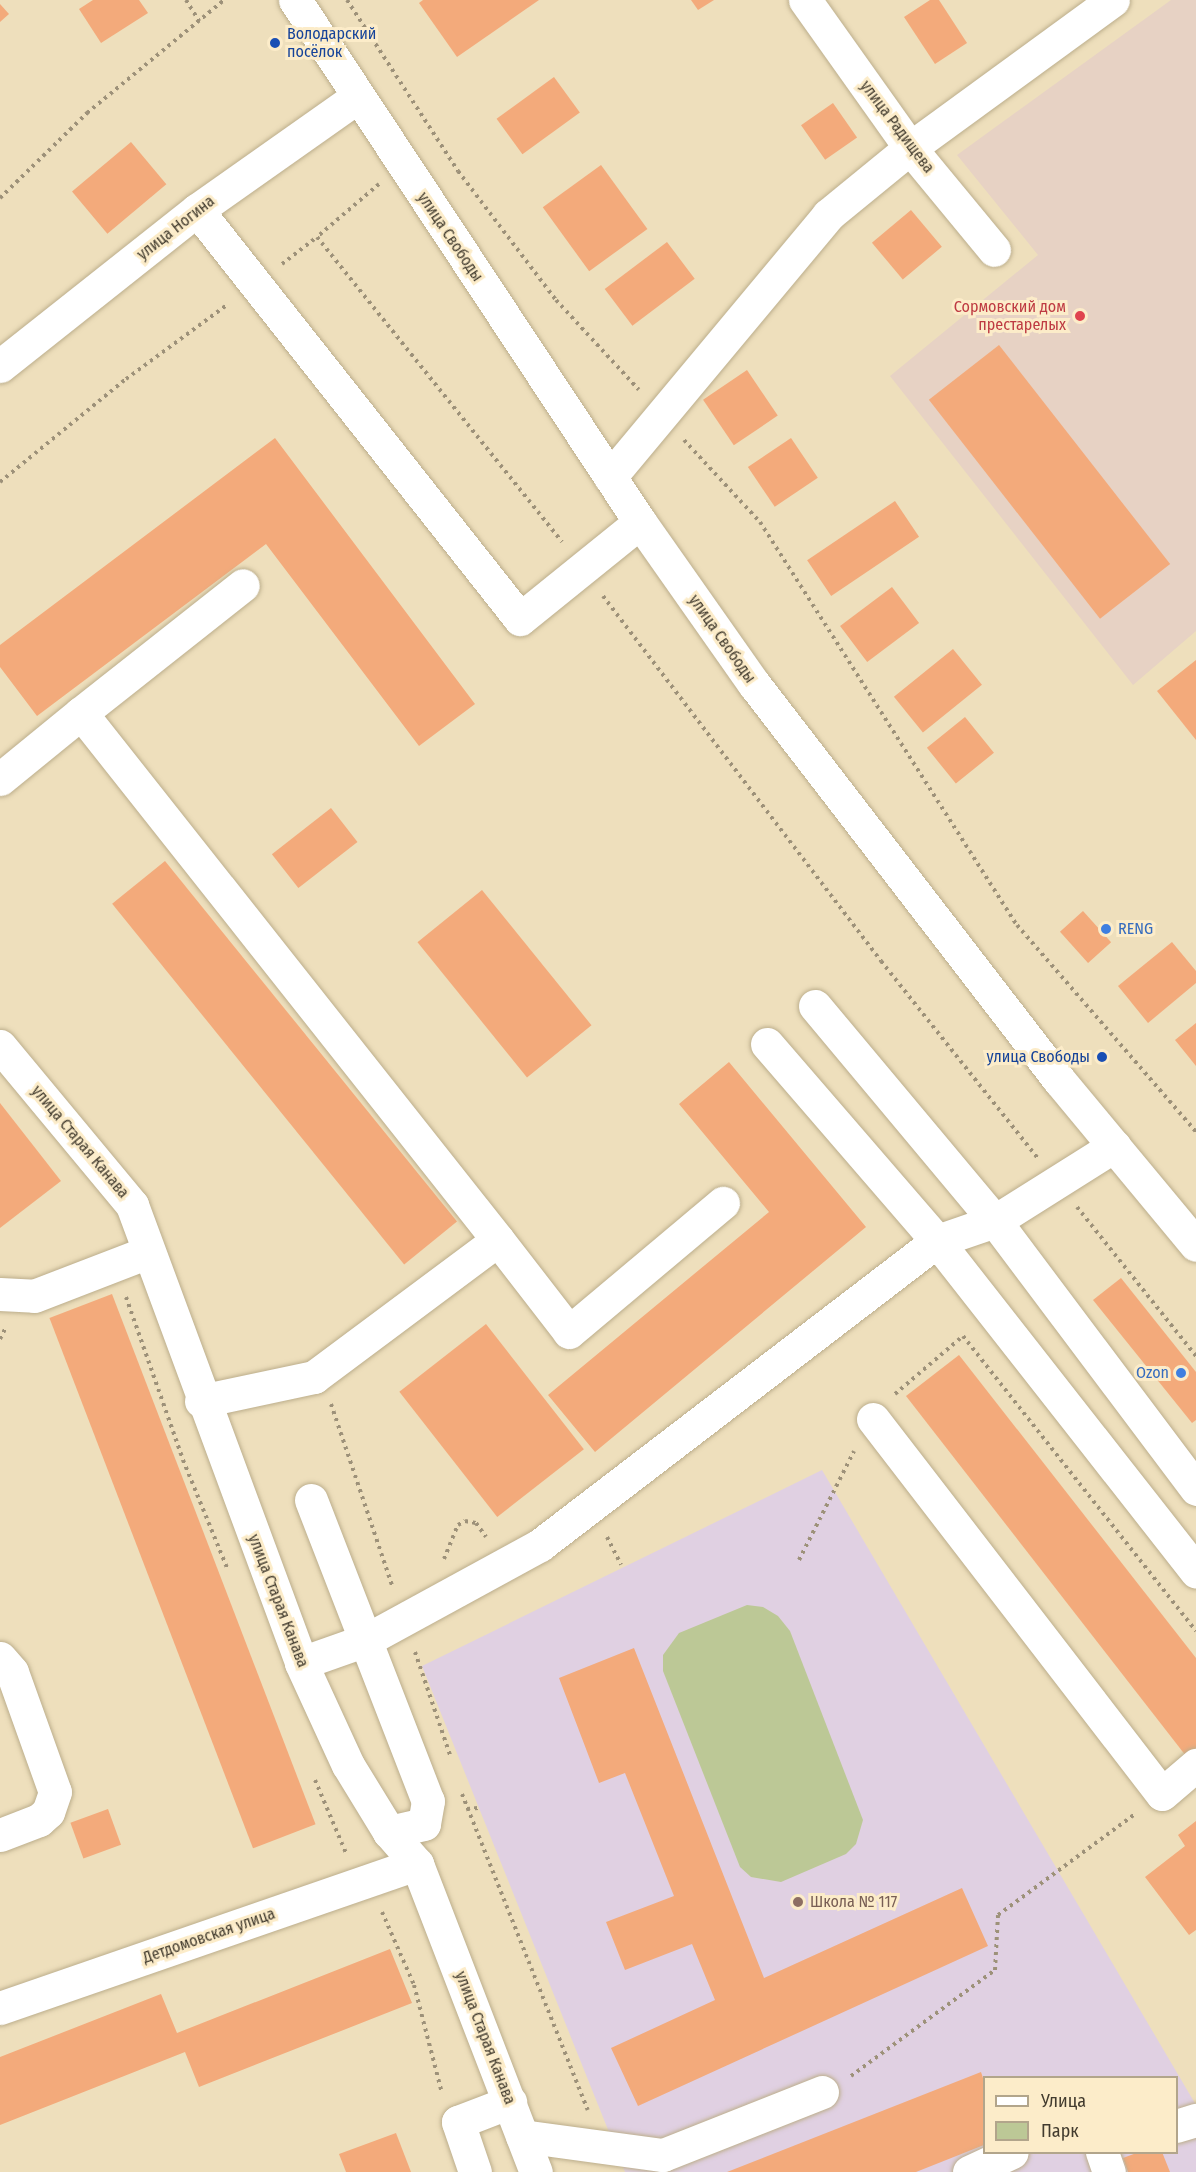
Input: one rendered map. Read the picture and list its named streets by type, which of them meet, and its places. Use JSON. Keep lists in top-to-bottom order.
{
  "streets": {
    "street": [
      "улица Радищева",
      "улица Ногина",
      "улица Свободы",
      "улица Старая Канава",
      "Детдомовская улица"
    ]
  },
  "crossings": [
    ["улица Ногина", "улица Свободы"],
    ["улица Старая Канава", "Детдомовская улица"]
  ],
  "places": [
    "Володарский посёлок",
    "Сормовский дом престарелых",
    "RENG",
    "улица Свободы",
    "Ozon",
    "Школа № 117"
  ],
  "legend": ["Улица", "Парк"]
}
